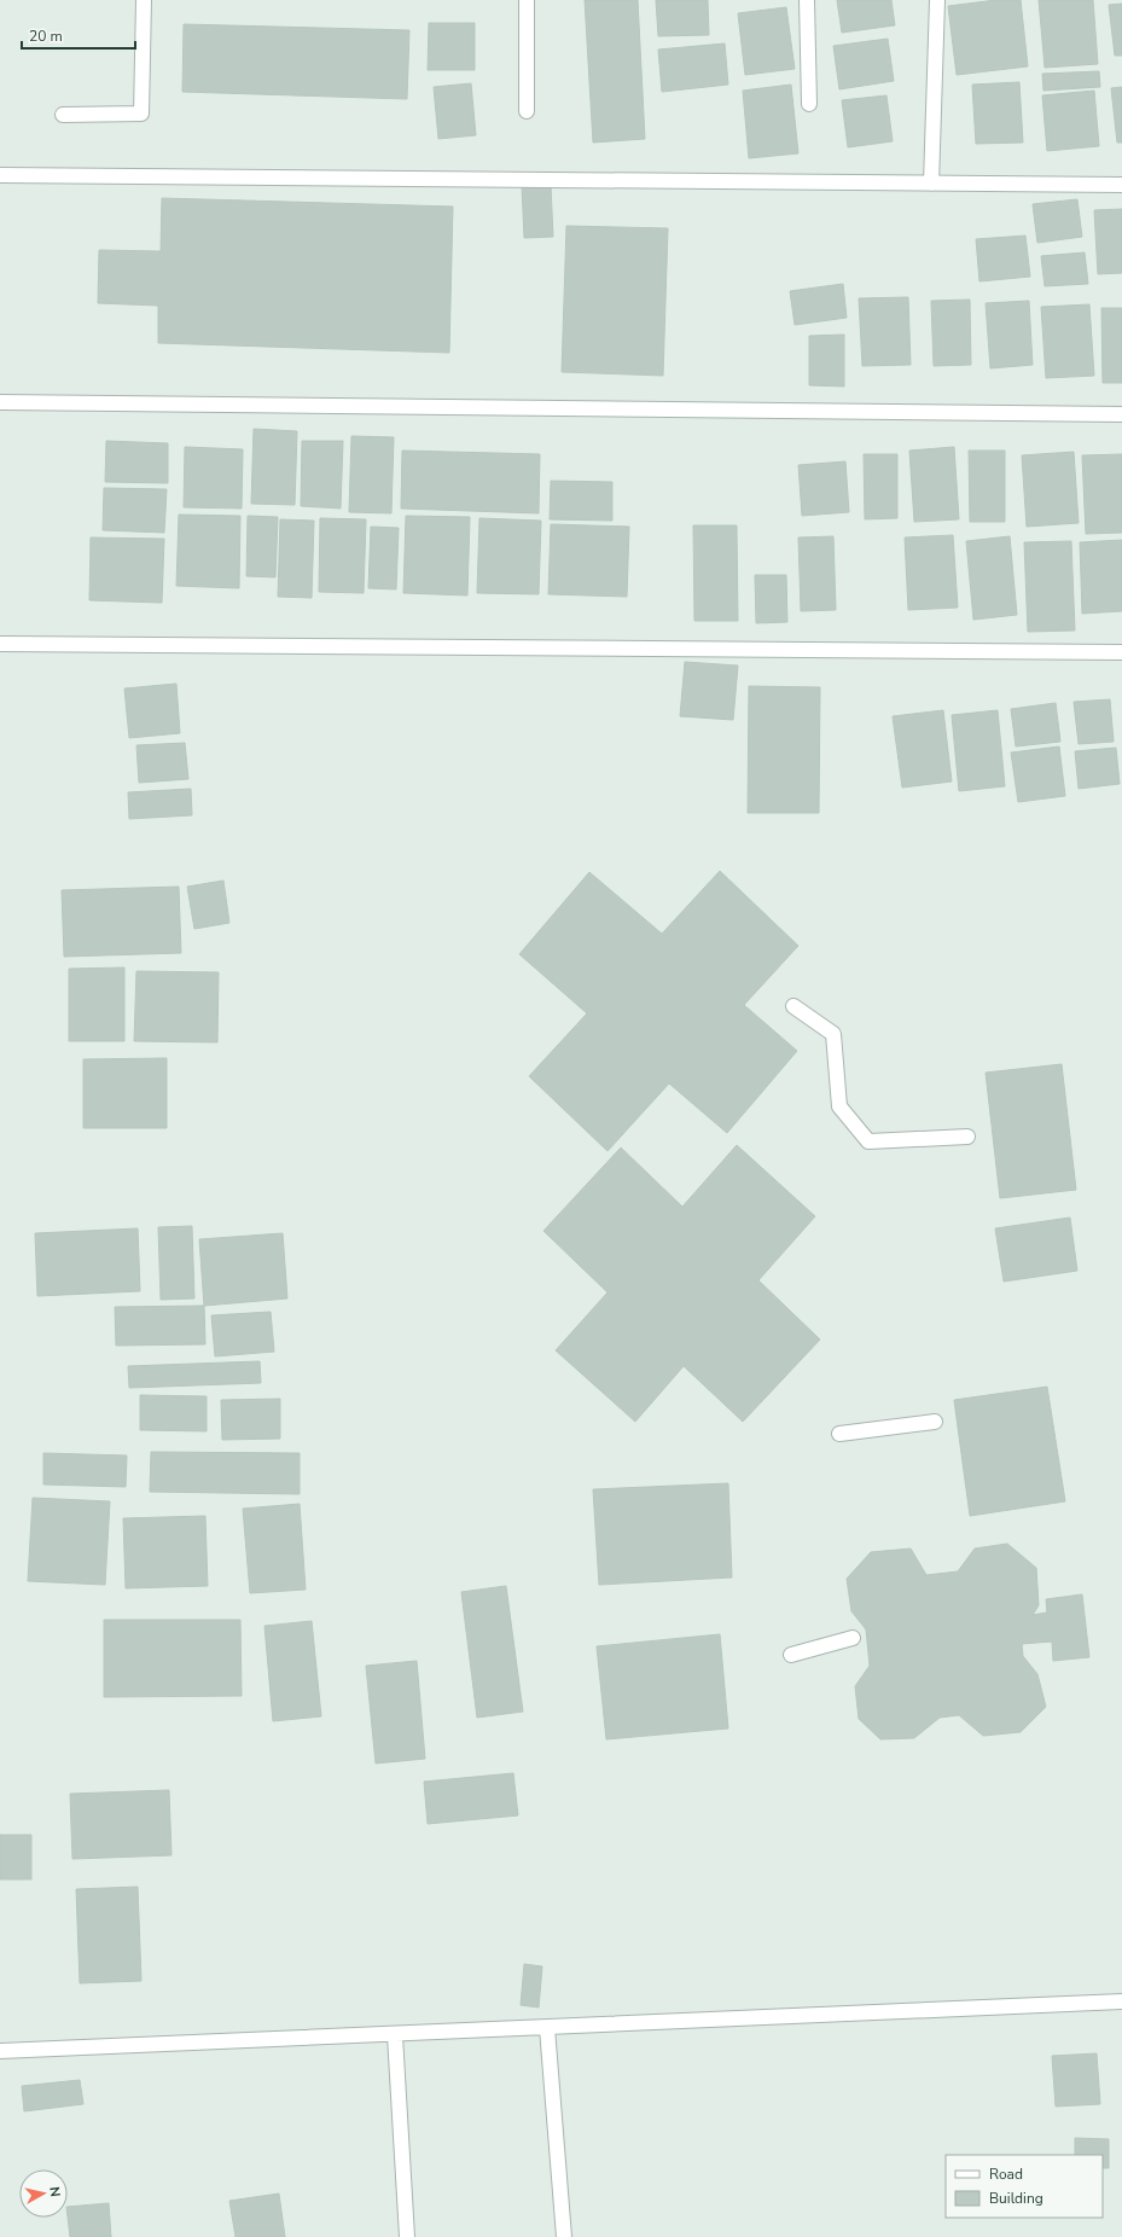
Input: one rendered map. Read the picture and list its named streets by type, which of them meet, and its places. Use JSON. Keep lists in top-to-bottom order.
{
  "legend": ["Road", "Building"],
  "scale_bar": "20 m",
  "north": "right"
}
